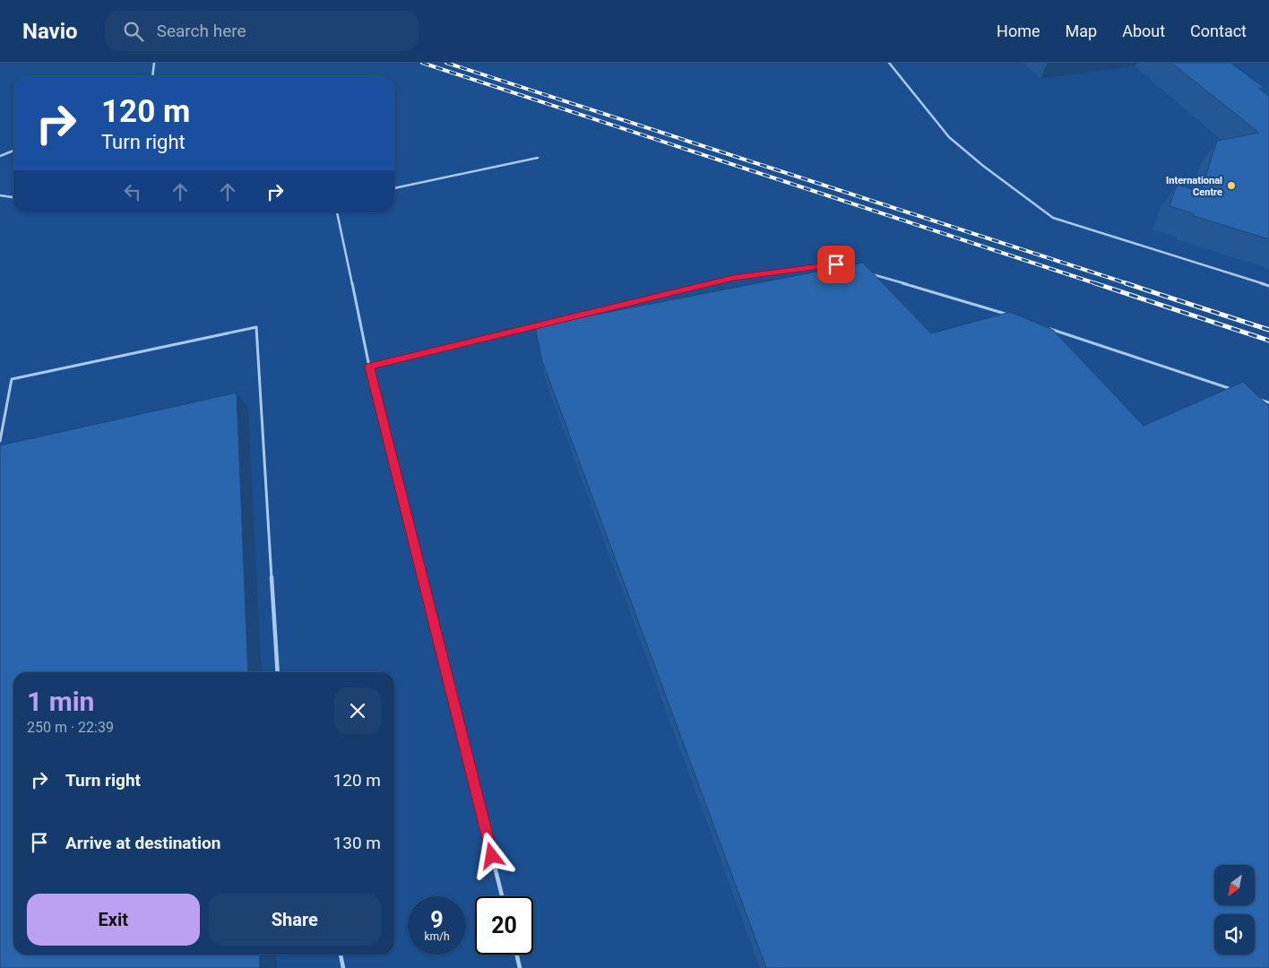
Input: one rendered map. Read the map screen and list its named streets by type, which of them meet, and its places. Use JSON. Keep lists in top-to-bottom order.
{
  "places": ["International Centre"],
  "north": "bottom left",
  "page": {
    "header": "Navio",
    "search": "Search here",
    "nav": [
      "Home",
      "Map",
      "About",
      "Contact"
    ],
    "turn": ["120 m", "Turn right"],
    "heading": ["1 min", "250 m · 22:39"],
    "list": [
      {
        "name": "Turn right",
        "value": "120 m"
      },
      {
        "name": "Arrive at destination",
        "value": "130 m"
      }
    ],
    "buttons": ["Exit", "Share"],
    "speed": "9 km/h",
    "limit": "20"
  }
}
